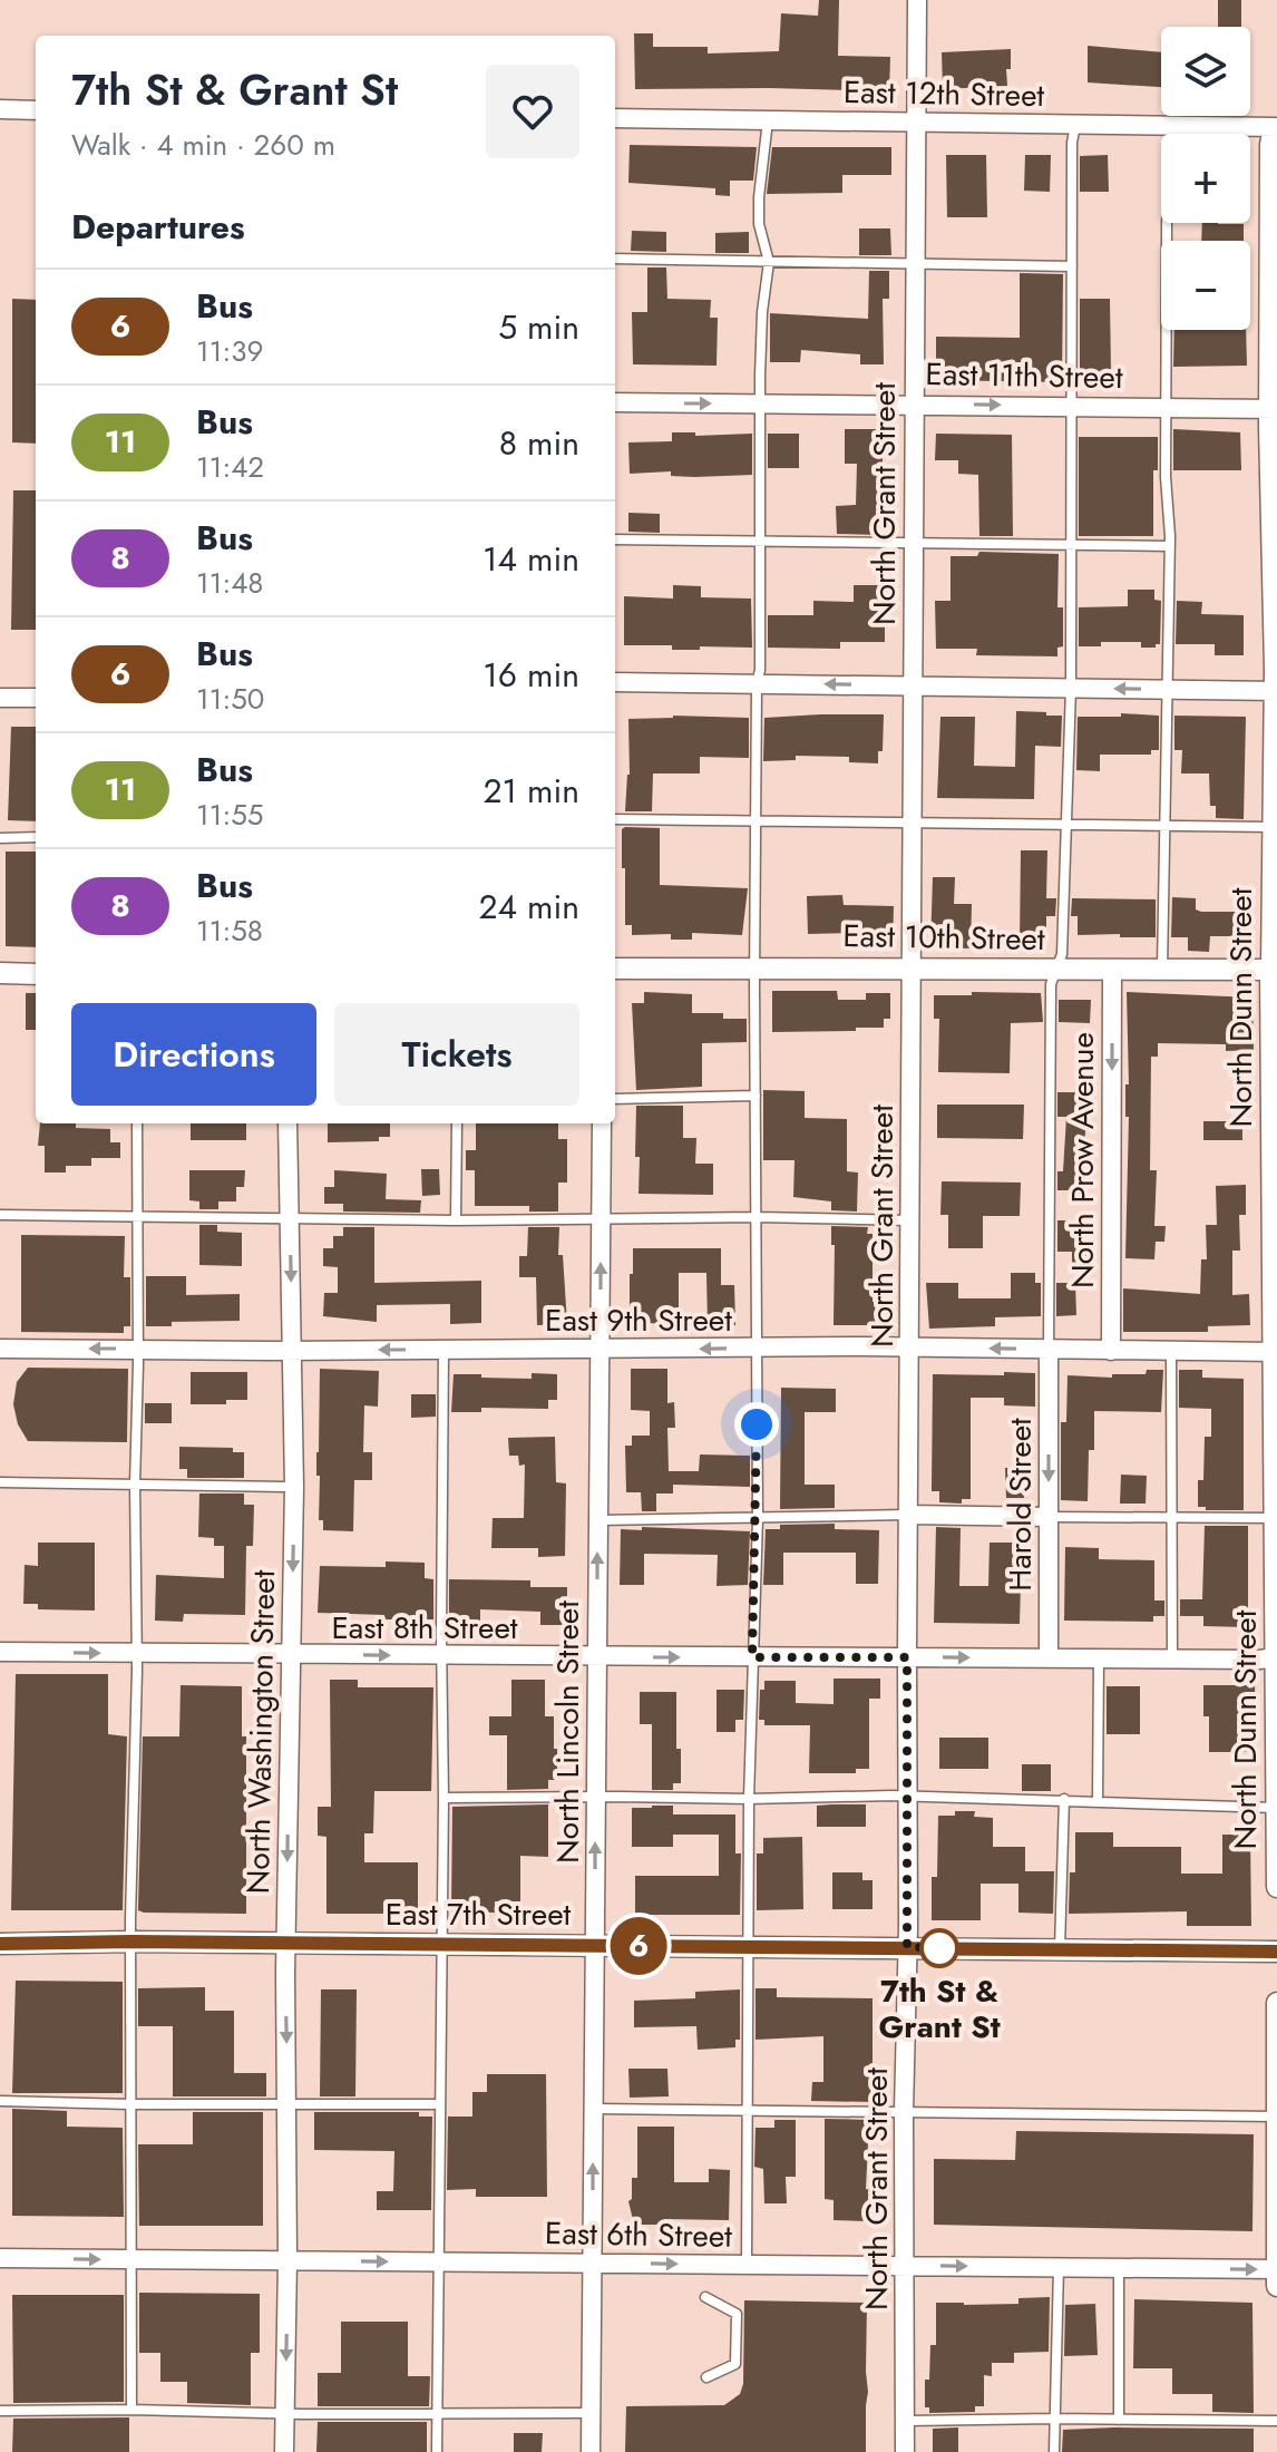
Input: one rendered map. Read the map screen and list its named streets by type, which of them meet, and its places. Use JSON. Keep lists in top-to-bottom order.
{
  "streets": {
    "street": [
      "East 12th Street",
      "East 11th Street",
      "North Grant Street",
      "East 10th Street",
      "North Dunn Street",
      "North Prow Avenue",
      "East 9th Street",
      "Harold Street",
      "East 8th Street",
      "North Washington Street",
      "North Lincoln Street",
      "East 7th Street",
      "East 6th Street"
    ]
  },
  "crossings": [
    ["East 12th Street", "North Grant Street"],
    ["East 12th Street", "North Dunn Street"],
    ["East 11th Street", "North Grant Street"],
    ["East 11th Street", "North Dunn Street"],
    ["North Grant Street", "East 10th Street"],
    ["North Grant Street", "East 9th Street"],
    ["North Grant Street", "East 8th Street"],
    ["North Grant Street", "East 7th Street"],
    ["North Grant Street", "East 6th Street"],
    ["East 10th Street", "North Dunn Street"],
    ["East 10th Street", "North Prow Avenue"],
    ["North Dunn Street", "East 9th Street"],
    ["North Dunn Street", "East 8th Street"],
    ["North Prow Avenue", "East 9th Street"],
    ["East 9th Street", "Harold Street"],
    ["East 9th Street", "North Washington Street"],
    ["East 9th Street", "North Lincoln Street"],
    ["Harold Street", "East 8th Street"],
    ["East 8th Street", "North Washington Street"],
    ["East 8th Street", "North Lincoln Street"],
    ["North Washington Street", "East 7th Street"],
    ["North Washington Street", "East 6th Street"],
    ["North Lincoln Street", "East 7th Street"],
    ["North Lincoln Street", "East 6th Street"]
  ],
  "one_way": [
    "East 11th Street",
    "North Prow Avenue",
    "East 9th Street",
    "Harold Street",
    "East 8th Street",
    "North Washington Street",
    "North Lincoln Street",
    "East 6th Street"
  ],
  "places": ["7th St & Grant St"],
  "lines": ["bus line 6"],
  "page": {
    "on_map": "6",
    "map_buttons": ["+", "−"],
    "heading": [
      ["7th St & Grant St", "Walk · 4 min · 260 m"],
      "Departures"
    ],
    "list": [
      {
        "mark": "6",
        "name": "Bus",
        "note": "11:39",
        "value": "5 min"
      },
      {
        "mark": "11",
        "name": "Bus",
        "note": "11:42",
        "value": "8 min"
      },
      {
        "mark": "8",
        "name": "Bus",
        "note": "11:48",
        "value": "14 min"
      },
      {
        "mark": "6",
        "name": "Bus",
        "note": "11:50",
        "value": "16 min"
      },
      {
        "mark": "11",
        "name": "Bus",
        "note": "11:55",
        "value": "21 min"
      },
      {
        "mark": "8",
        "name": "Bus",
        "note": "11:58",
        "value": "24 min"
      }
    ],
    "buttons": ["Directions", "Tickets"]
  }
}
